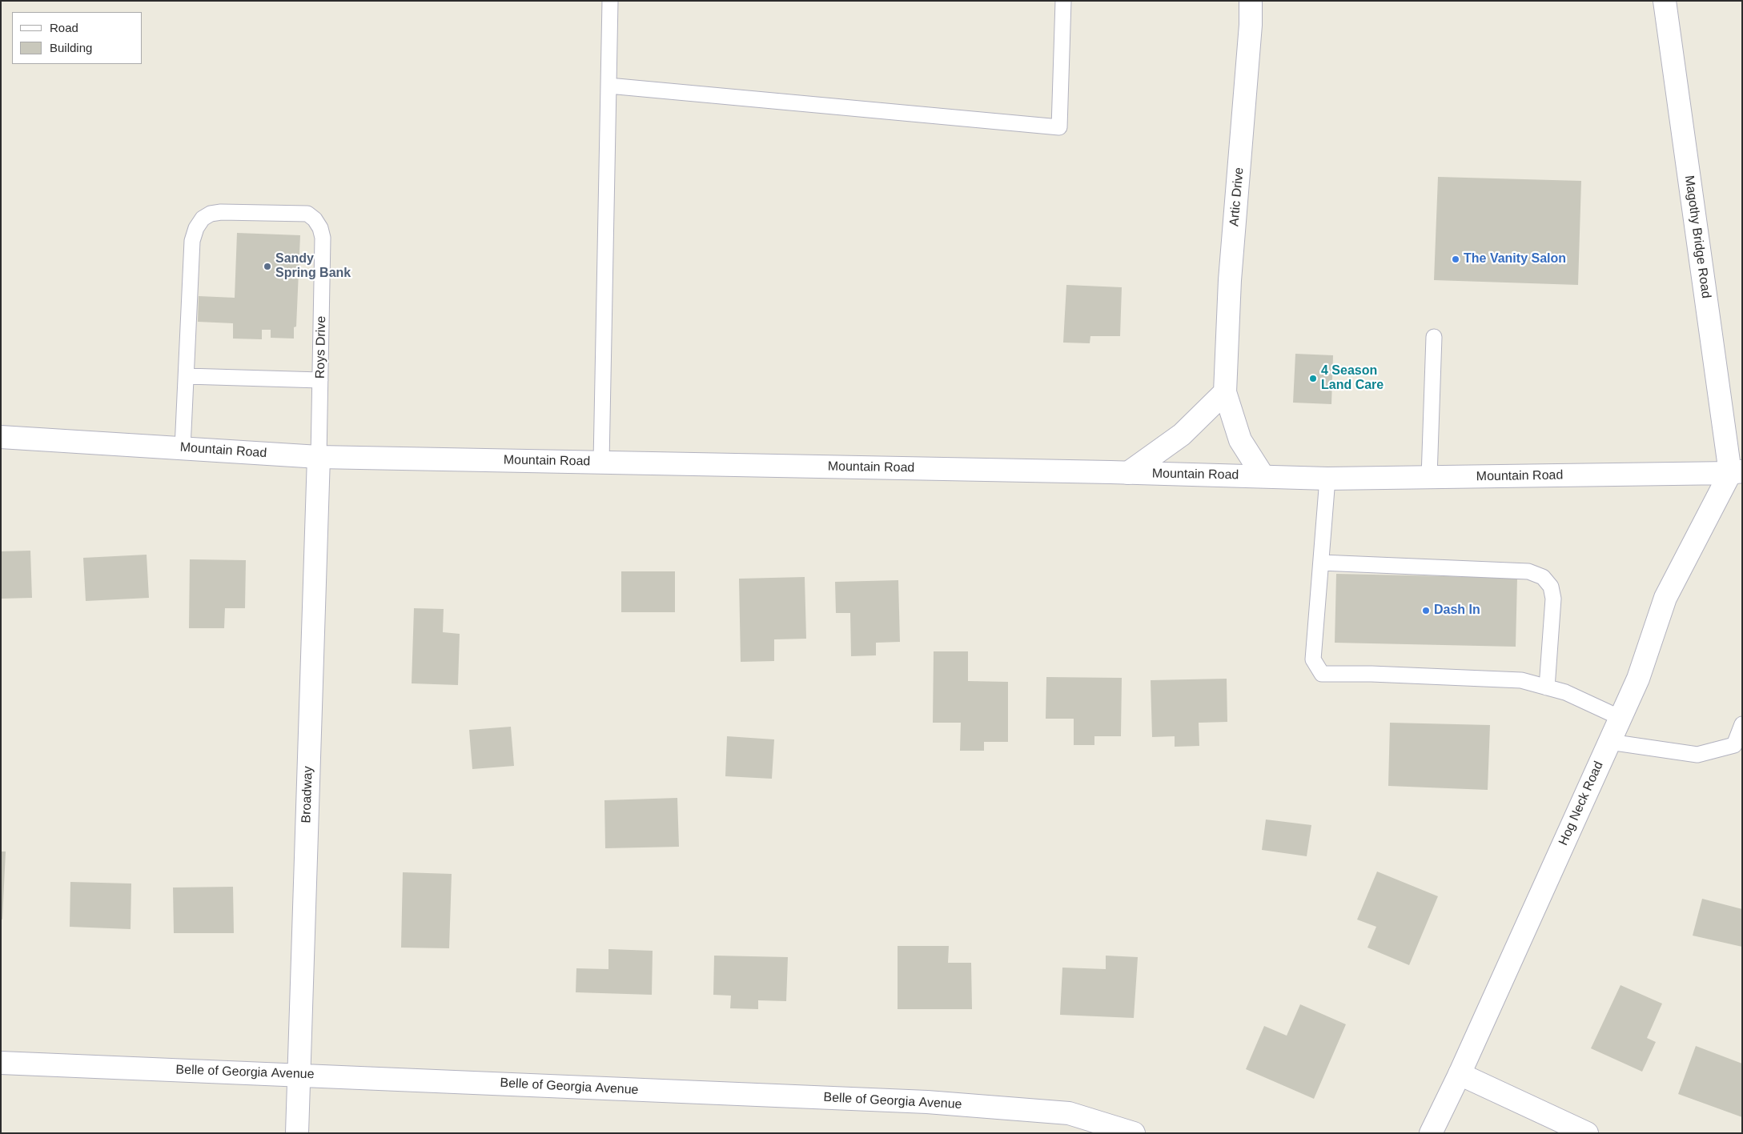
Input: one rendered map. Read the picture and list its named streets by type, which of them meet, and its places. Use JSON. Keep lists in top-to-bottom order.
{
  "streets": {
    "main road": [
      "Artic Drive",
      "Magothy Bridge Road",
      "Mountain Road",
      "Broadway",
      "Hog Neck Road",
      "Belle of Georgia Avenue"
    ],
    "lane": ["Roys Drive"]
  },
  "crossings": [
    ["Artic Drive", "Mountain Road"],
    ["Magothy Bridge Road", "Mountain Road"],
    ["Magothy Bridge Road", "Hog Neck Road"],
    ["Roys Drive", "Mountain Road"],
    ["Roys Drive", "Broadway"],
    ["Mountain Road", "Broadway"],
    ["Mountain Road", "Hog Neck Road"],
    ["Broadway", "Belle of Georgia Avenue"]
  ],
  "places": [
    "The Vanity Salon",
    "Sandy Spring Bank",
    "4 Season Land Care",
    "Dash In"
  ],
  "legend": ["Road", "Building"]
}
